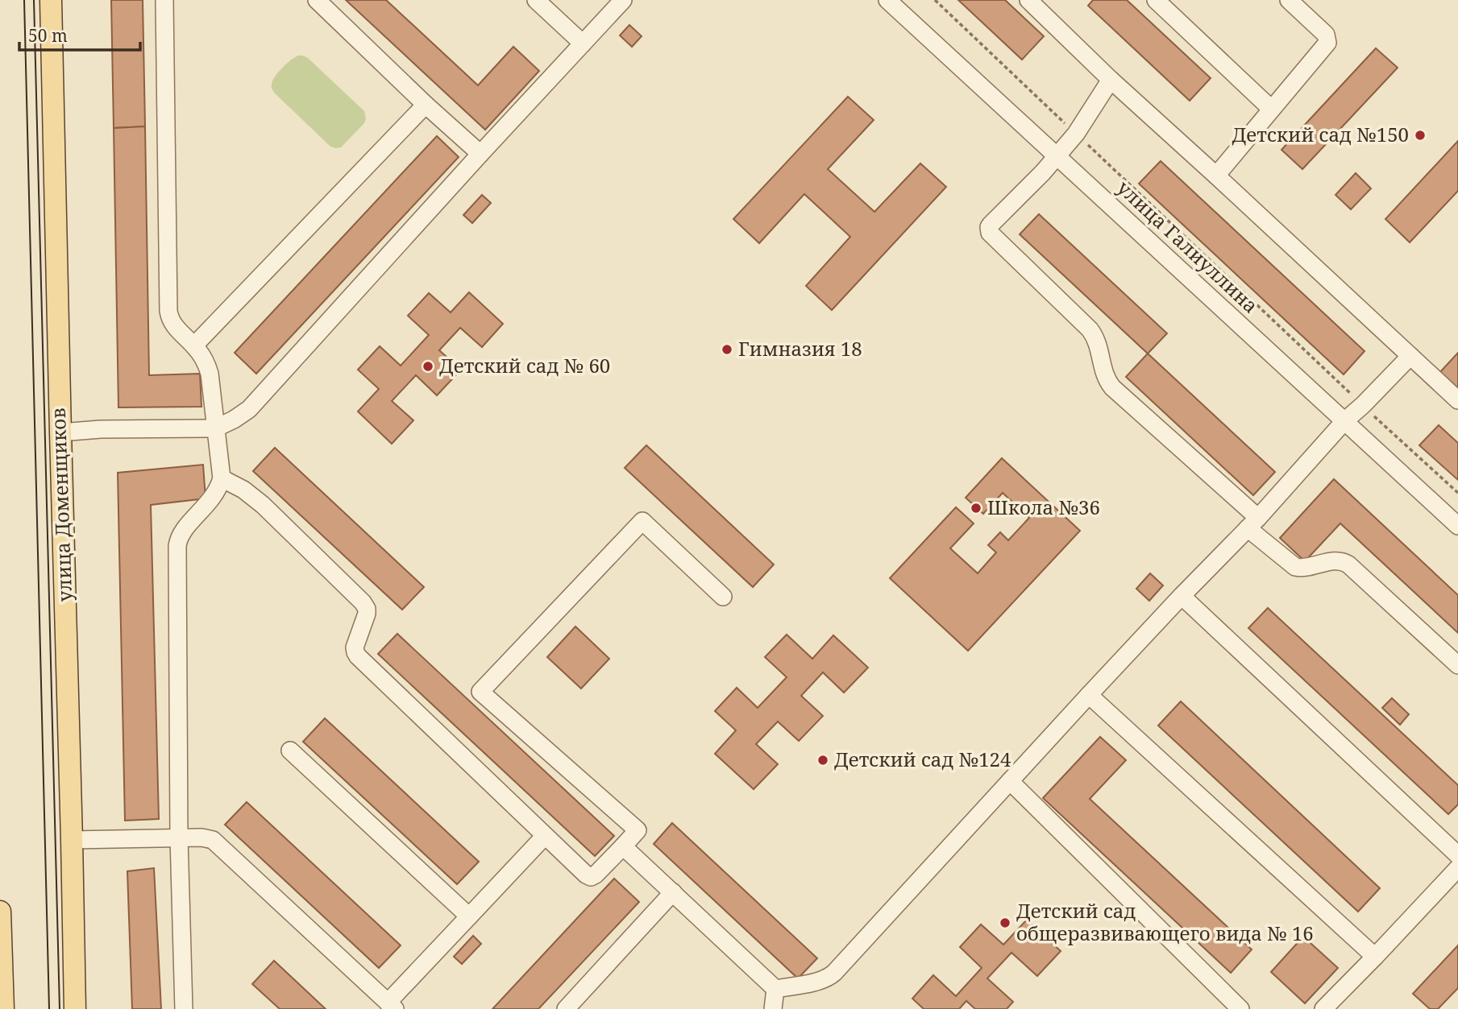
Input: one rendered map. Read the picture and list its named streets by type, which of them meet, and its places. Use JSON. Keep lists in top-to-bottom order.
{
  "streets": {
    "main road": ["улица Доменщиков"],
    "street": ["улица Галиуллина"]
  },
  "places": [
    "Детский сад №150",
    "Гимназия 18",
    "Детский сад № 60",
    "Школа №36",
    "Детский сад №124",
    "Детский сад общеразвивающего вида № 16"
  ],
  "scale_bar": "50 m"
}
